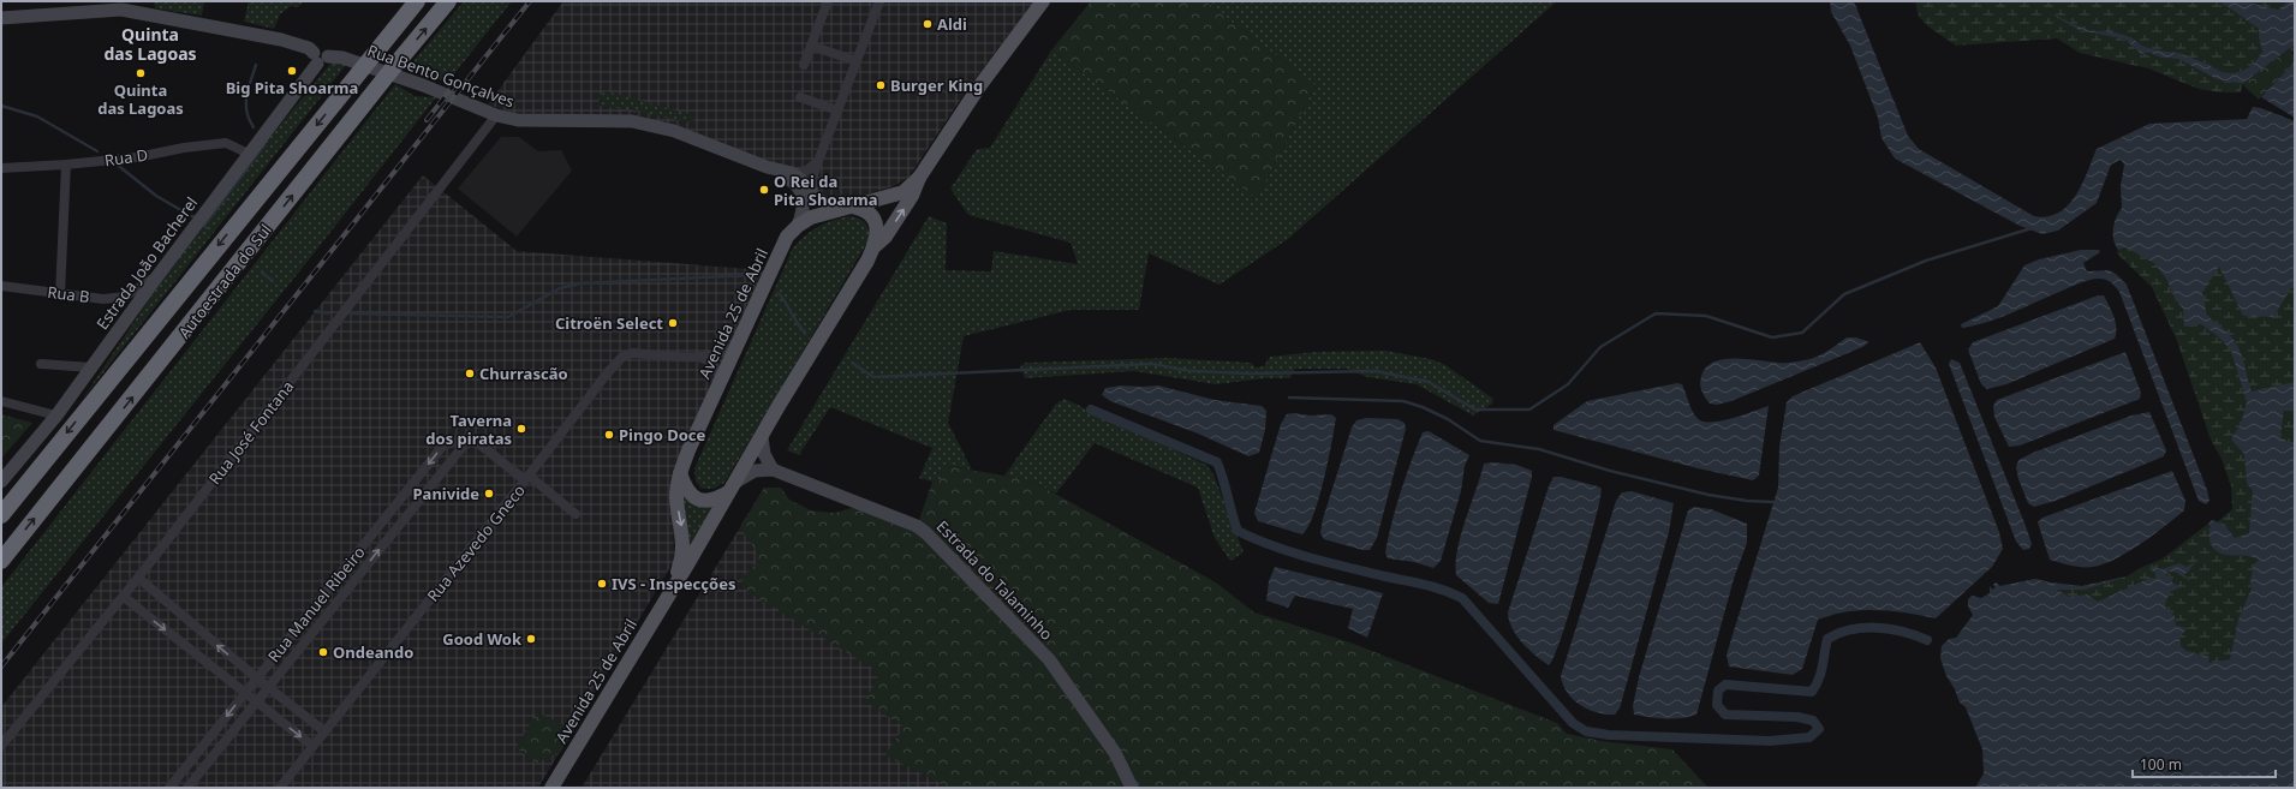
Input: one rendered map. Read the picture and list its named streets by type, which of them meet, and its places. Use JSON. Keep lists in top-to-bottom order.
{
  "streets": {
    "highway": ["Autoestrada do Sul"],
    "main road": ["Avenida 25 de Abril"],
    "street": [
      "Rua Bento Gonçalves",
      "Rua D",
      "Estrada João Bacherel",
      "Rua B",
      "Rua José Fontana",
      "Rua Azevedo Gneco",
      "Estrada do Talaminho",
      "Rua Manuel Ribeiro"
    ]
  },
  "crossings": [
    ["Rua Bento Gonçalves", "Estrada João Bacherel"],
    ["Rua Bento Gonçalves", "Rua José Fontana"],
    ["Rua D", "Estrada João Bacherel"],
    ["Estrada João Bacherel", "Rua B"],
    ["Avenida 25 de Abril", "Rua Azevedo Gneco"]
  ],
  "districts": ["Quinta das Lagoas"],
  "places": [
    "Aldi",
    "Big Pita Shoarma",
    "Quinta das Lagoas",
    "Burger King",
    "O Rei da Pita Shoarma",
    "Citroën Select",
    "Churrascão",
    "Taverna dos piratas",
    "Pingo Doce",
    "Panivide",
    "IVS - Inspecções",
    "Good Wok",
    "Ondeando"
  ],
  "scale_bar": "100 m"
}
